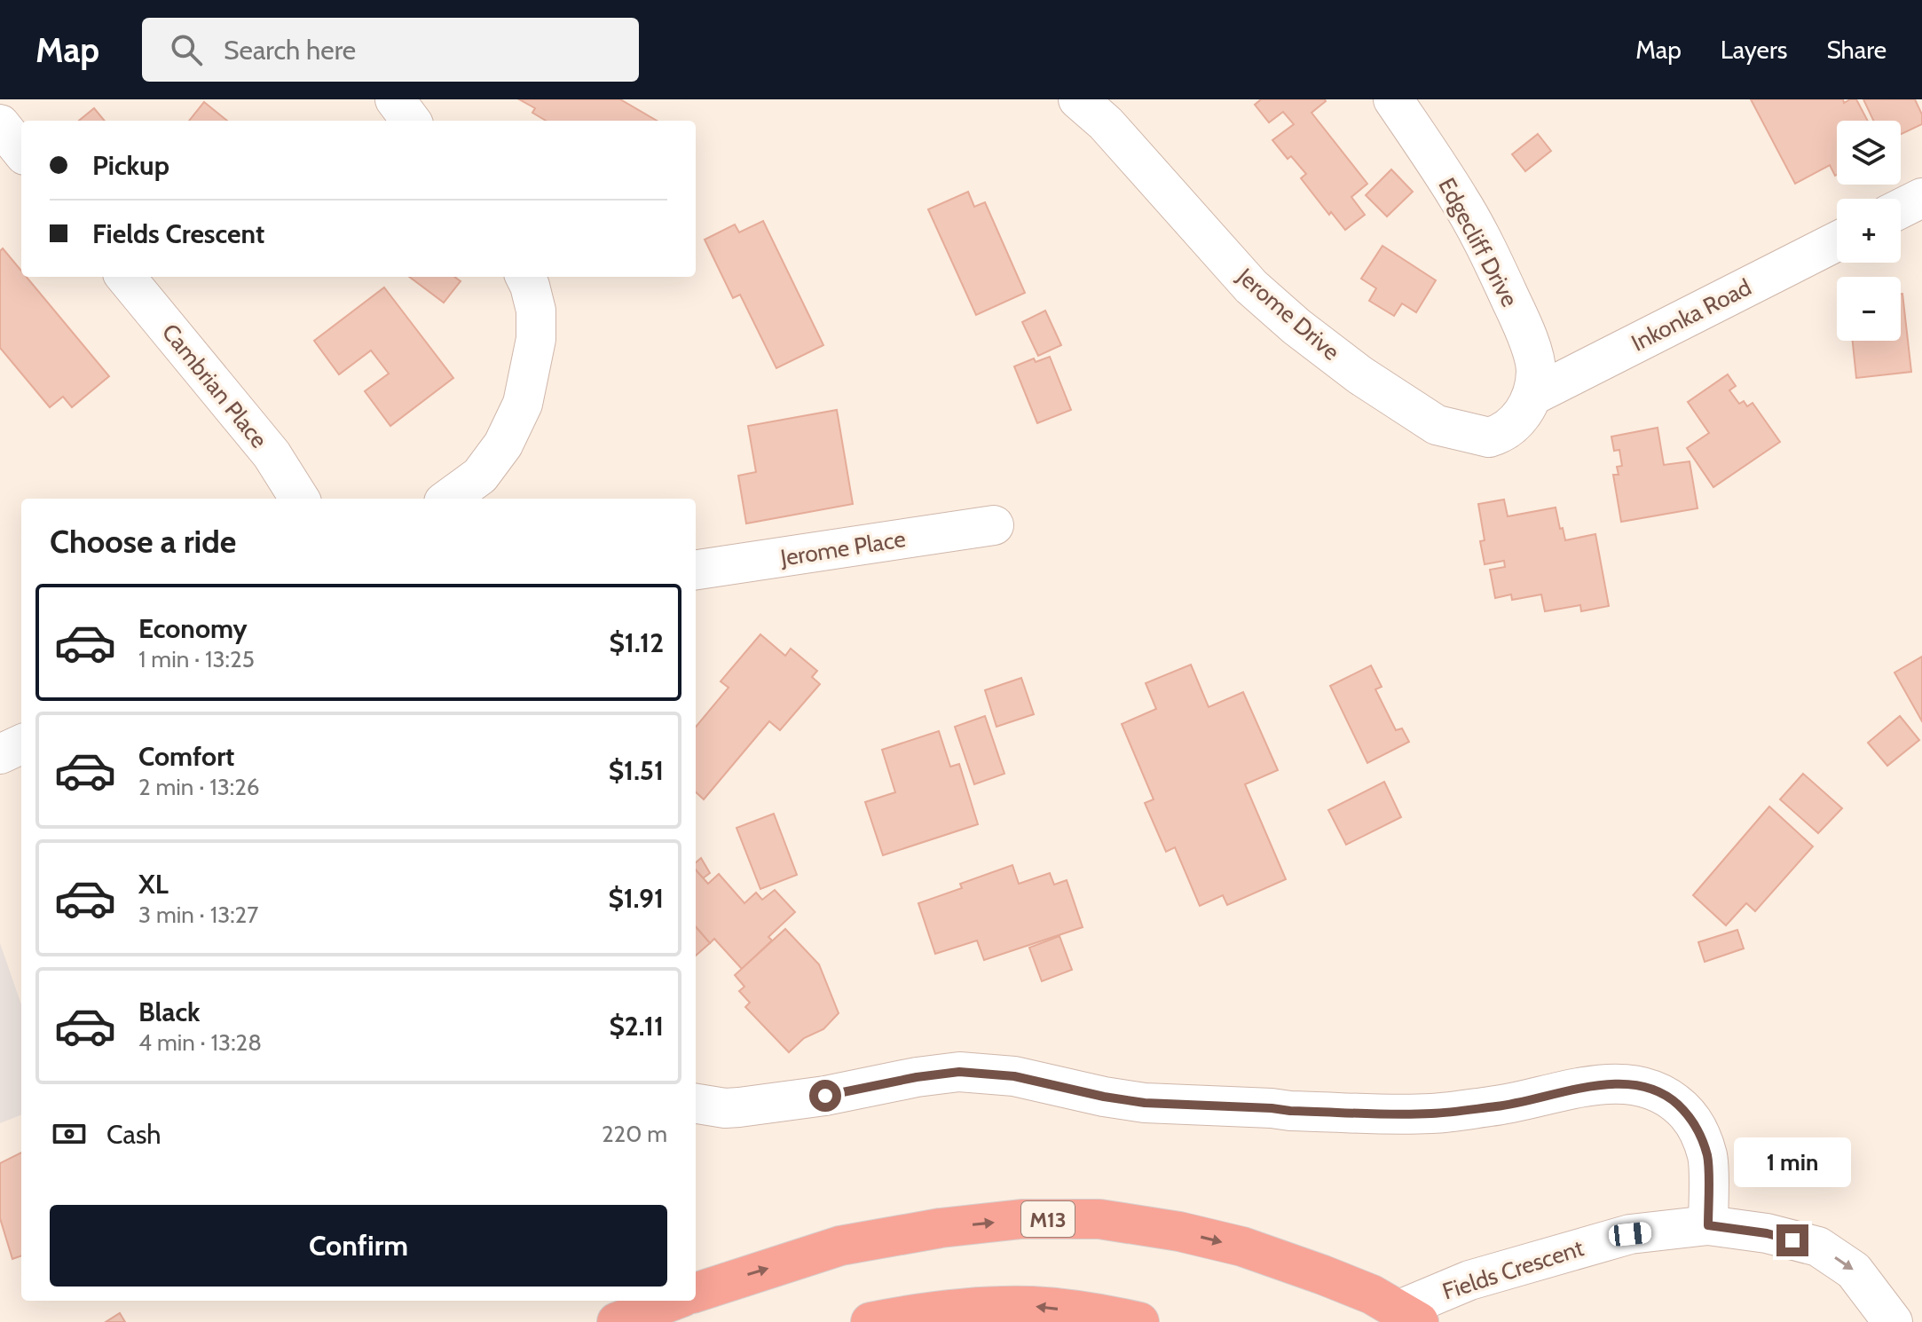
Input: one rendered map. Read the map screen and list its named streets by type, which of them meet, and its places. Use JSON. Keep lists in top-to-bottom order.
{
  "streets": {
    "highway": ["M13"],
    "street": [
      "Edgecliff Drive",
      "Jerome Drive",
      "Inkonka Road",
      "Cambrian Place",
      "Jerome Place",
      "Fields Crescent"
    ]
  },
  "crossings": [
    ["Edgecliff Drive", "Jerome Drive"],
    ["Edgecliff Drive", "Inkonka Road"],
    ["Jerome Drive", "Inkonka Road"],
    ["M13", "Fields Crescent"]
  ],
  "one_way": ["Fields Crescent"],
  "page": {
    "header": "Map",
    "search": "Search here",
    "nav": ["Map", "Layers", "Share"],
    "map_buttons": ["+", "−"],
    "banner": ["Pickup", "Fields Crescent"],
    "heading": "Choose a ride",
    "list": [
      {
        "name": "Economy",
        "note": "1 min · 13:25",
        "value": "$1.12"
      },
      {
        "name": "Comfort",
        "note": "2 min · 13:26",
        "value": "$1.51"
      },
      {
        "name": "XL",
        "note": "3 min · 13:27",
        "value": "$1.91"
      },
      {
        "name": "Black",
        "note": "4 min · 13:28",
        "value": "$2.11"
      }
    ],
    "pay": ["Cash", "220 m"],
    "bubble": "1 min",
    "buttons": "Confirm"
  }
}
